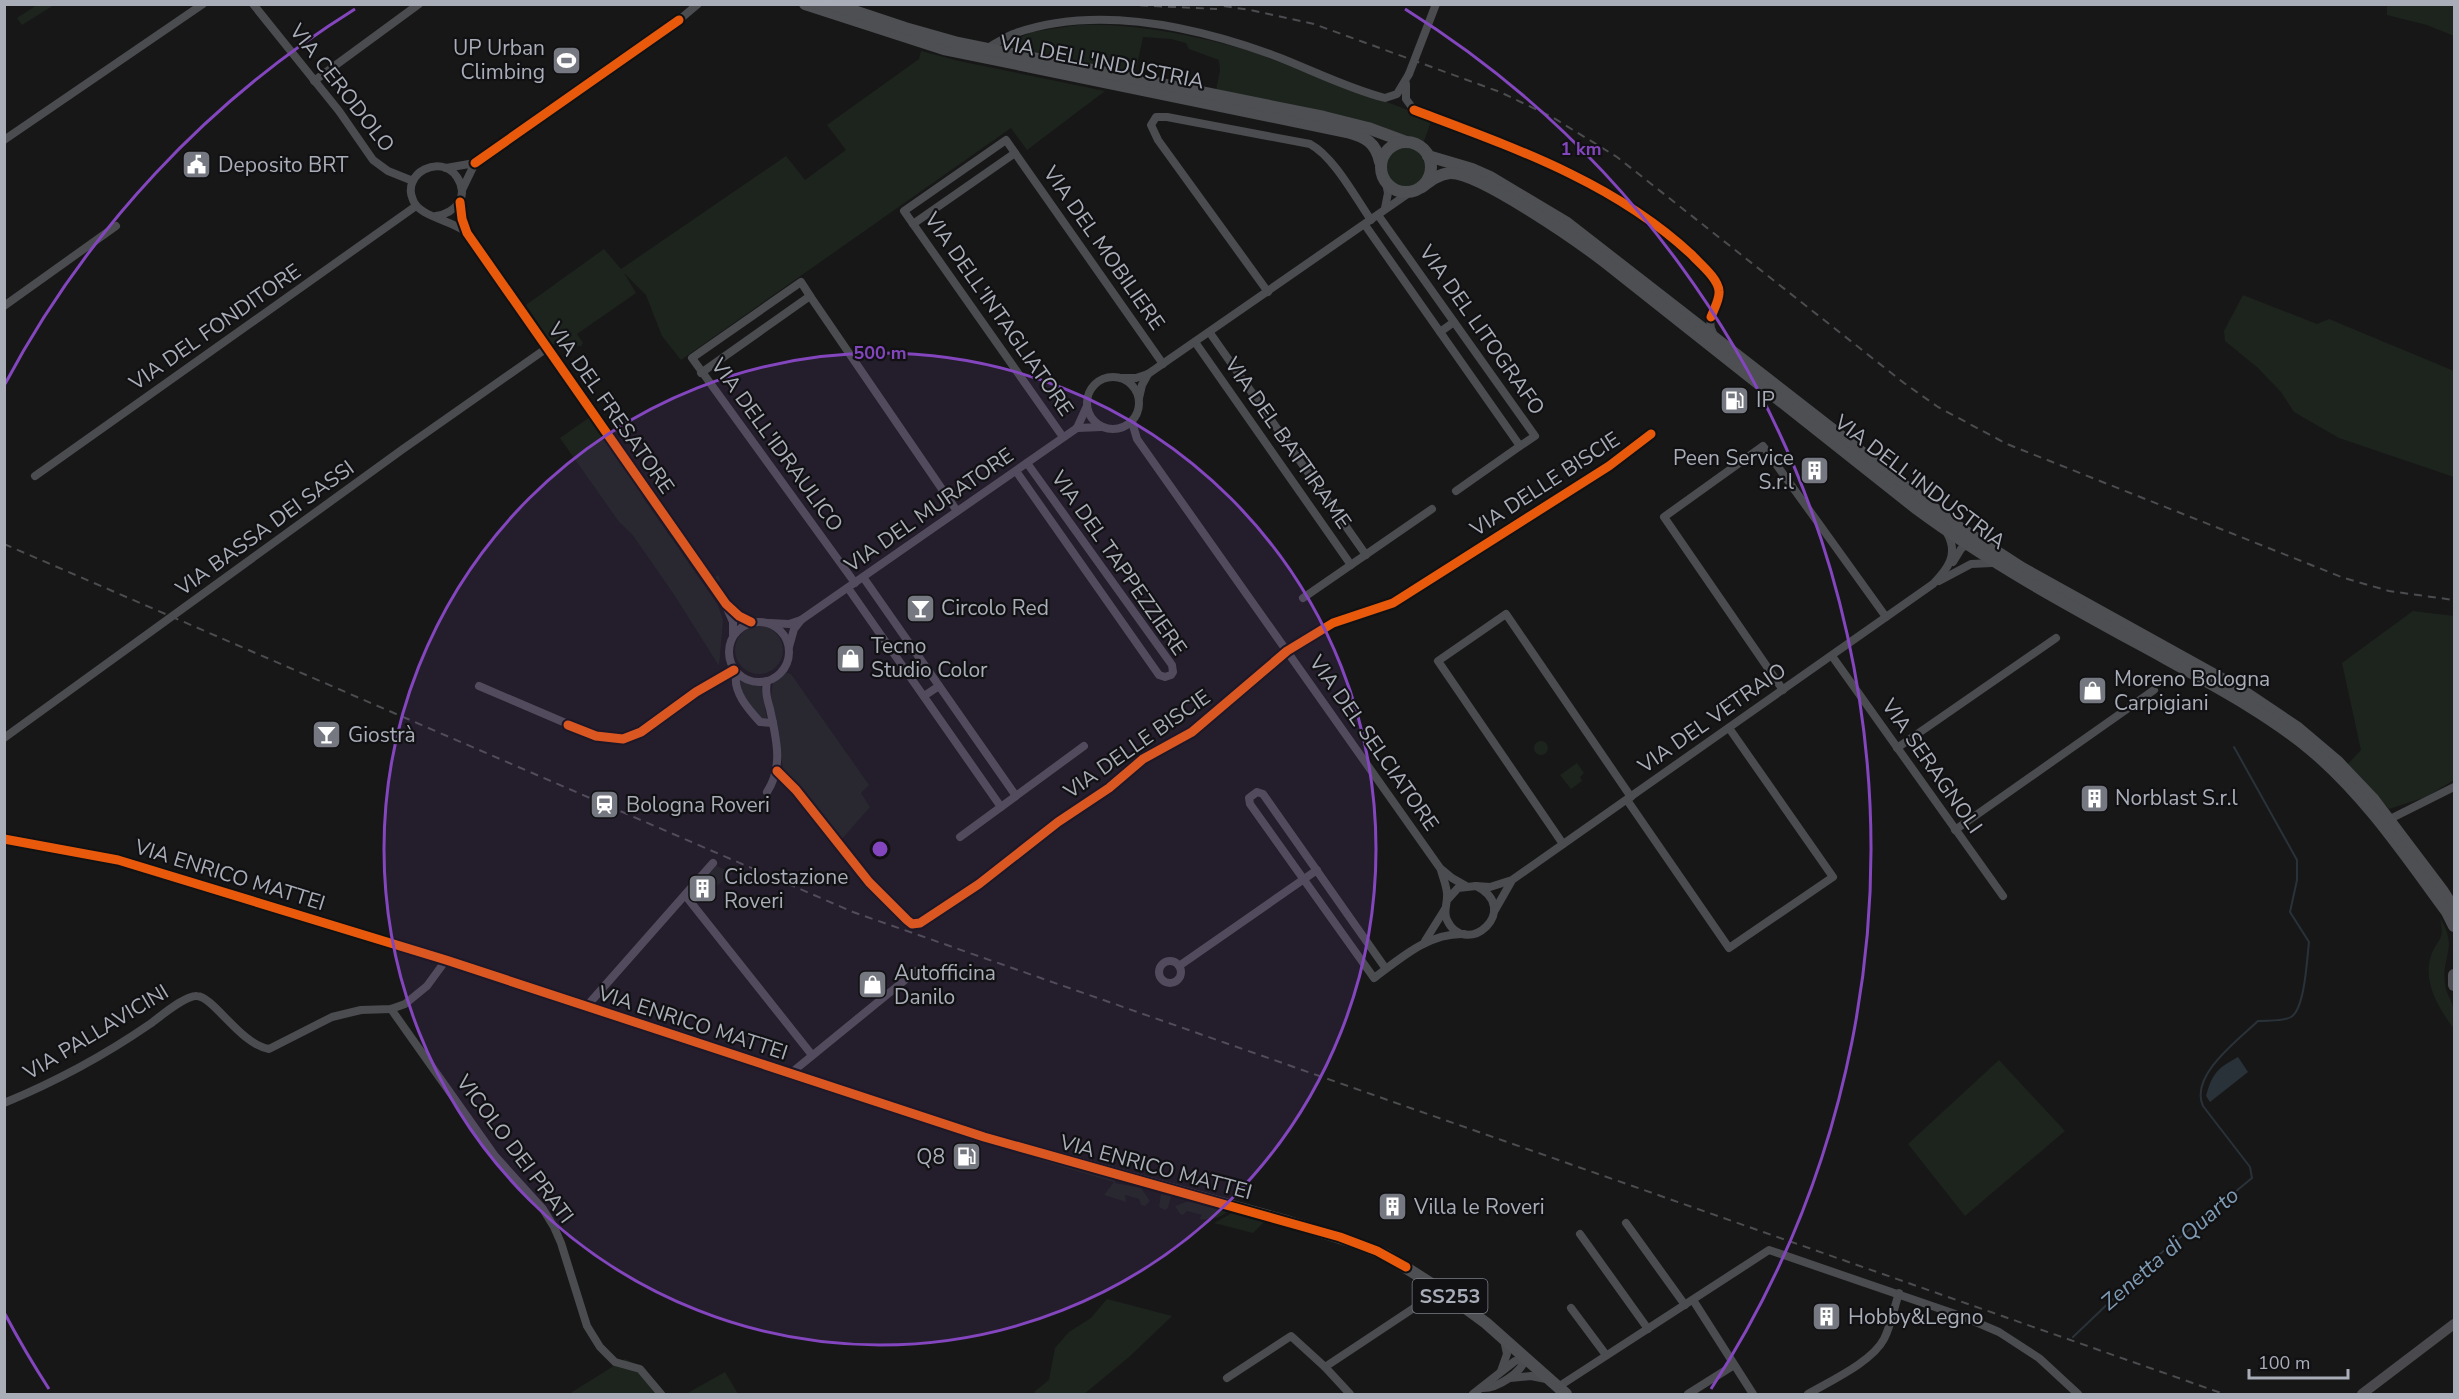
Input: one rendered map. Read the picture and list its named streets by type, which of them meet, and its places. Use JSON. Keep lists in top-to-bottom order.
{
  "streets": {
    "main road": ["VIA DELL'INDUSTRIA", "VIA ENRICO MATTEI", "SS253"],
    "street": [
      "VIA CERODOLO",
      "VIA DEL MOBILIERE",
      "VIA DELL'INTAGLIATORE",
      "VIA DEL FONDITORE",
      "VIA DEL LITOGRAFO",
      "VIA DEL FRESATORE",
      "VIA DEL BATTIRAME",
      "VIA DELL'IDRAULICO",
      "VIA DELLE BISCIE",
      "VIA DEL MURATORE",
      "VIA BASSA DEI SASSI",
      "VIA DEL TAPPEZZIERE",
      "VIA DEL VETRAIO",
      "VIA DEL SELCIATORE",
      "VIA SERAGNOLI",
      "VIA PALLAVICINI",
      "VICOLO DEI PRATI"
    ]
  },
  "crossings": [
    ["VIA DELL'INDUSTRIA", "VIA DEL VETRAIO"],
    ["VIA CERODOLO", "VIA DEL FONDITORE"],
    ["VIA CERODOLO", "VIA DEL FRESATORE"],
    ["VIA DEL MOBILIERE", "VIA DELL'INTAGLIATORE"],
    ["VIA DELL'INTAGLIATORE", "VIA DEL MURATORE"],
    ["VIA DEL FONDITORE", "VIA DEL FRESATORE"],
    ["VIA DEL FRESATORE", "VIA BASSA DEI SASSI"],
    ["VIA DELL'IDRAULICO", "VIA DEL MURATORE"],
    ["VIA DELLE BISCIE", "VIA DEL SELCIATORE"],
    ["VIA DEL MURATORE", "VIA DEL TAPPEZZIERE"],
    ["VIA DEL VETRAIO", "VIA DEL SELCIATORE"],
    ["VIA DEL VETRAIO", "VIA SERAGNOLI"],
    ["VIA ENRICO MATTEI", "VIA PALLAVICINI"],
    ["VIA ENRICO MATTEI", "SS253"],
    ["VIA PALLAVICINI", "VICOLO DEI PRATI"]
  ],
  "water": ["Zenetta di Quarto"],
  "places": {
    "sports": ["UP Urban Climbing"],
    "public building": ["Deposito BRT"],
    "fuel station": ["IP", "Q8"],
    "building": [
      "Peen Service S.r.l",
      "Norblast S.r.l",
      "Ciclostazione Roveri",
      "Villa le Roveri",
      "Hobby&Legno"
    ],
    "bar": ["Circolo Red", "Giostrà"],
    "shop": ["Tecno Studio Color", "Moreno Bologna Carpigiani", "Autofficina Danilo"],
    "station": ["Bologna Roveri"]
  },
  "scale_bar": "100 m",
  "rings": ["1 km", "500 m"]
}
